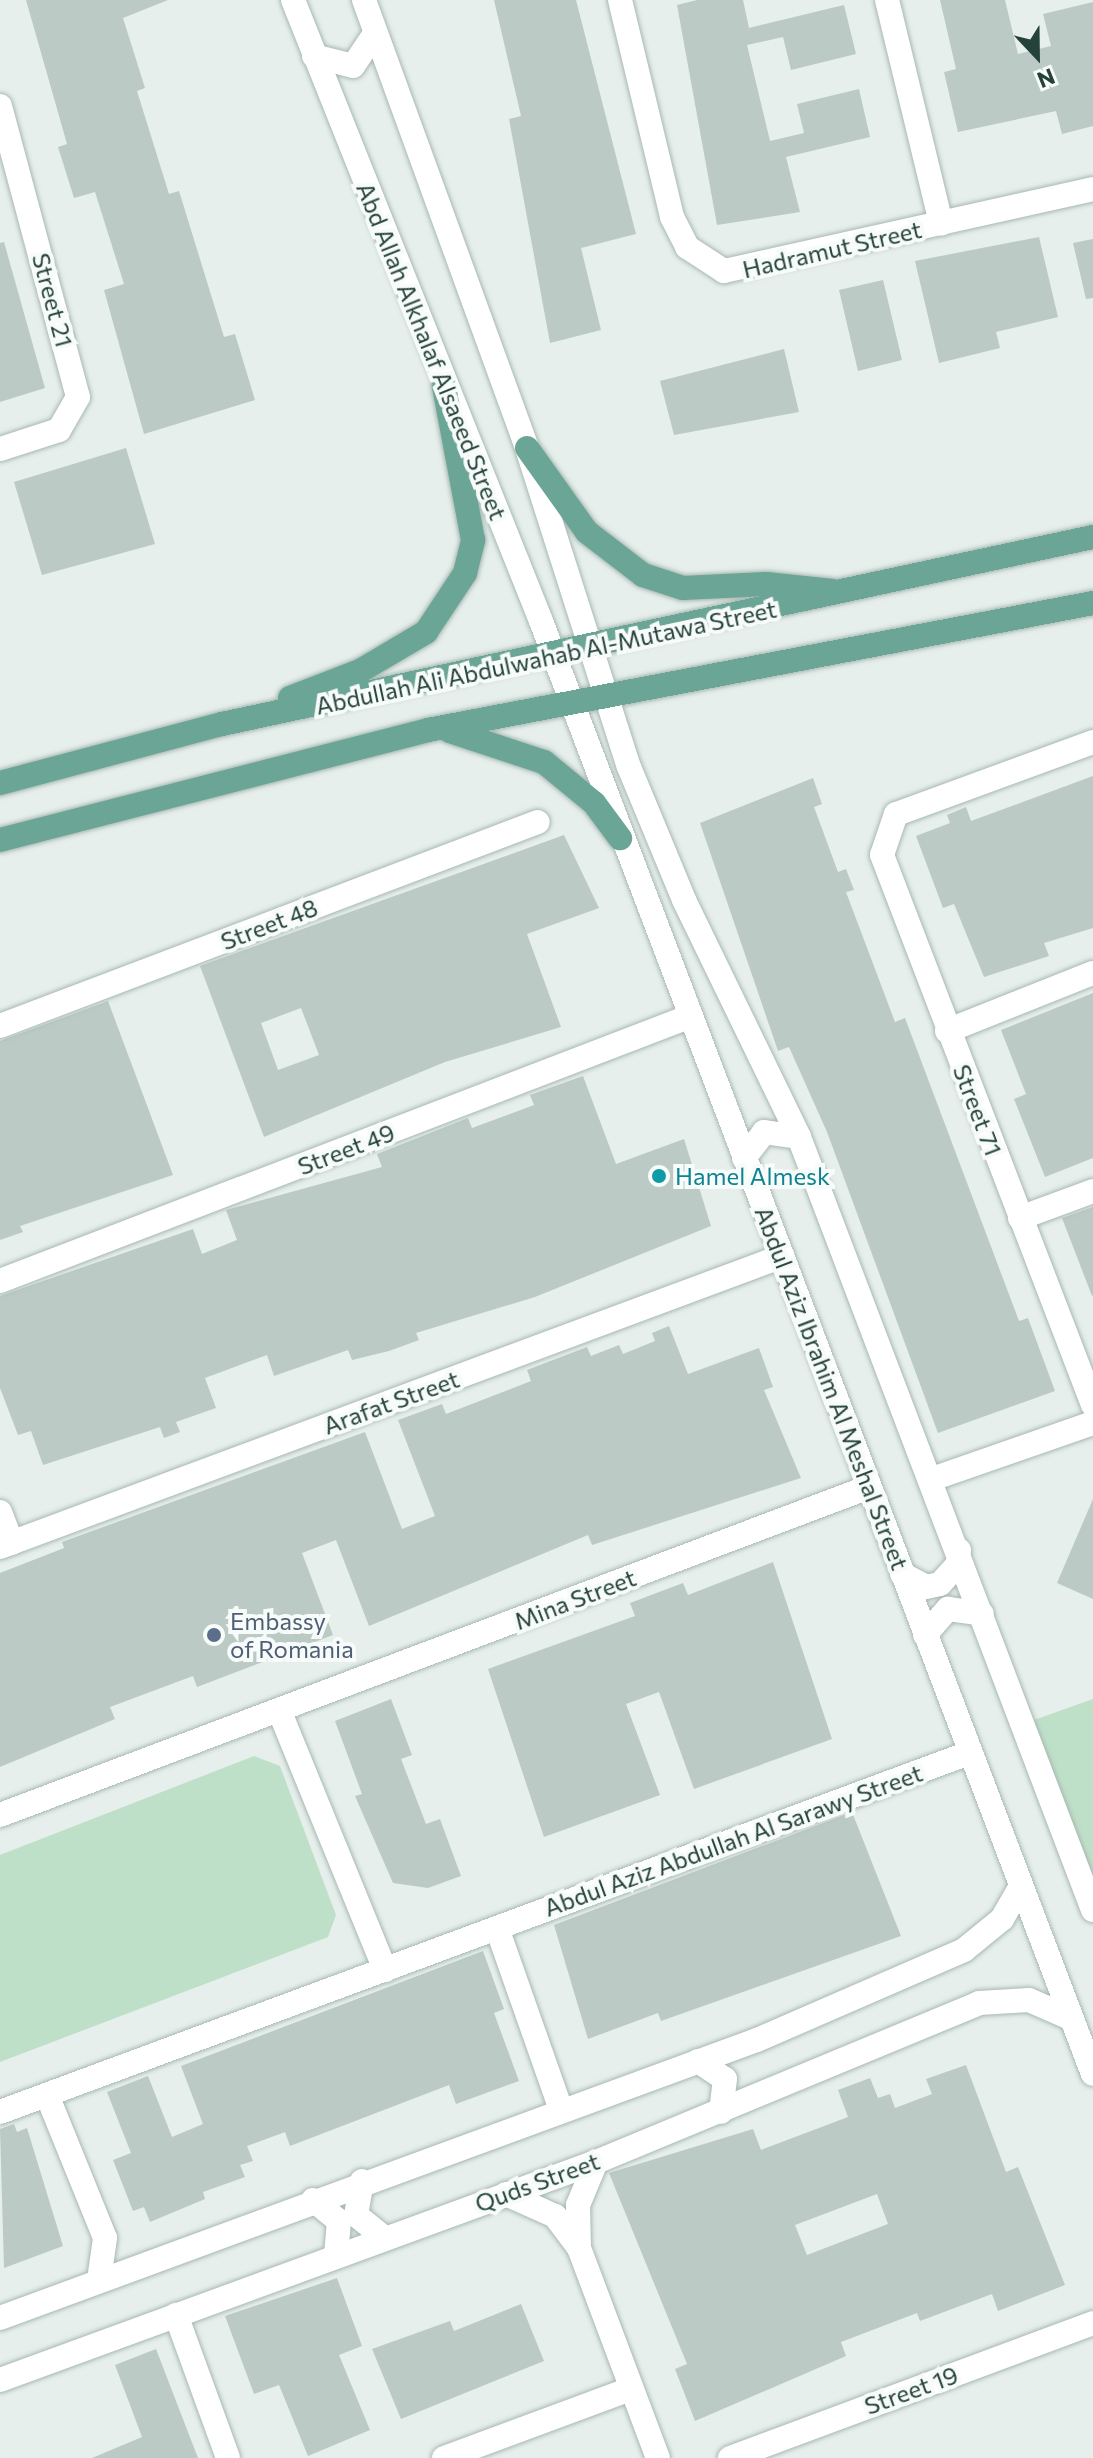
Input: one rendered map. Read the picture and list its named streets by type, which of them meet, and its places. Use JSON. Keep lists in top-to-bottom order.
{
  "streets": {
    "main road": ["Abdullah Ali Abdulwahab Al-Mutawa Street"],
    "street": [
      "Hadramut Street",
      "Street 21",
      "Abd Allah Alkhalaf Alsaeed Street",
      "Street 48",
      "Street 71",
      "Street 49",
      "Abdul Aziz Ibrahim Al Meshal Street",
      "Arafat Street",
      "Mina Street",
      "Abdul Aziz Abdullah Al Sarawy Street",
      "Quds Street",
      "Street 19"
    ]
  },
  "crossings": [
    ["Abd Allah Alkhalaf Alsaeed Street", "Abdullah Ali Abdulwahab Al-Mutawa Street"],
    ["Abd Allah Alkhalaf Alsaeed Street", "Abdul Aziz Ibrahim Al Meshal Street"],
    ["Abdullah Ali Abdulwahab Al-Mutawa Street", "Abdul Aziz Ibrahim Al Meshal Street"],
    ["Street 49", "Abdul Aziz Ibrahim Al Meshal Street"],
    ["Abdul Aziz Ibrahim Al Meshal Street", "Arafat Street"],
    ["Abdul Aziz Ibrahim Al Meshal Street", "Mina Street"],
    ["Abdul Aziz Ibrahim Al Meshal Street", "Abdul Aziz Abdullah Al Sarawy Street"],
    ["Abdul Aziz Ibrahim Al Meshal Street", "Quds Street"]
  ],
  "places": ["Hamel Almesk", "Embassy of Romania"],
  "north": "bottom"
}
